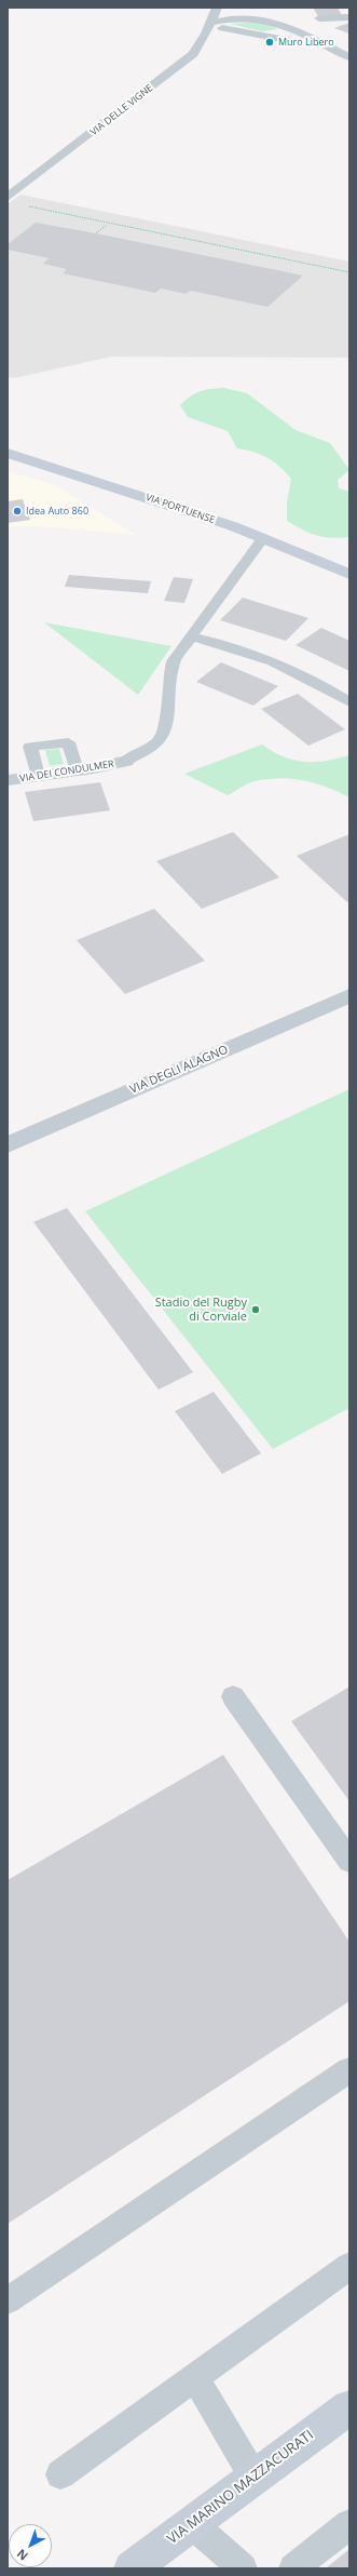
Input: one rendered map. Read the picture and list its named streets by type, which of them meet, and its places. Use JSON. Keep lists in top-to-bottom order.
{
  "streets": {
    "main road": ["VIA PORTUENSE", "VIA MARINO MAZZACURATI"],
    "street": ["VIA DELLE VIGNE", "VIA DEI CONDULMER", "VIA DEGLI ALAGNO"]
  },
  "places": ["Muro Libero", "Idea Auto 860", "Stadio del Rugby di Corviale"],
  "north": "bottom left"
}
